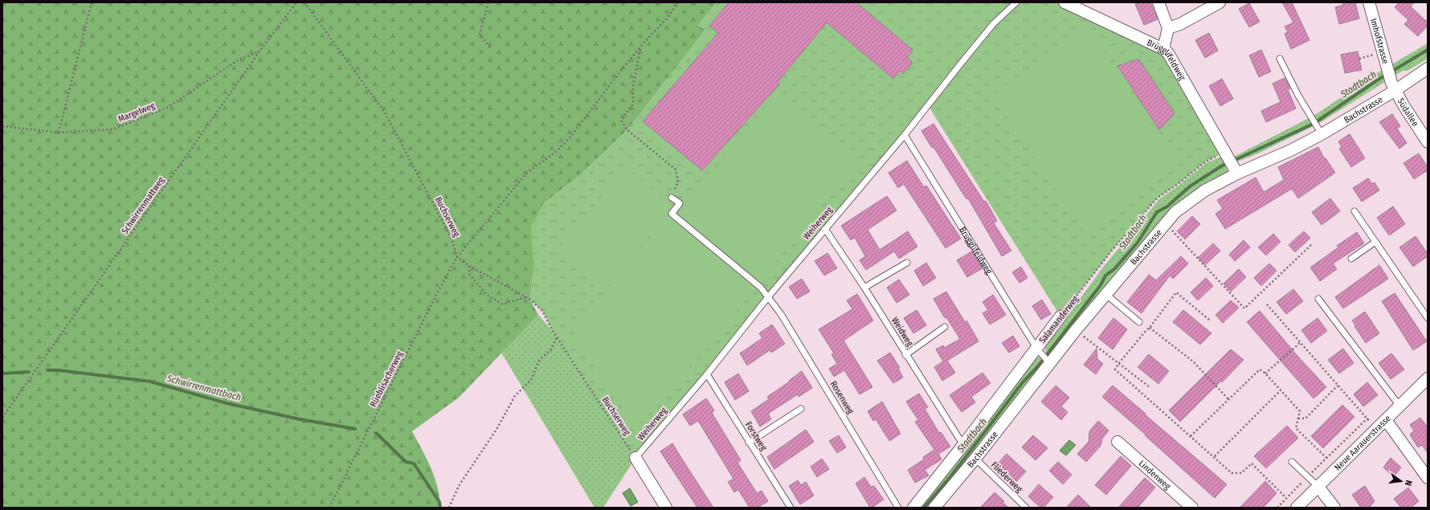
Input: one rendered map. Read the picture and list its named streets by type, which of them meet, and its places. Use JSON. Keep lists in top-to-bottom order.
{
  "streets": {
    "street": [
      "Imhofstrasse",
      "Brügglifeldweg",
      "Bachstrasse",
      "Südallee",
      "Salamanderweg",
      "Neue Aarauerstrasse",
      "Lindenweg"
    ],
    "lane": [
      "Weiherweg",
      "Weidweg",
      "Rosenweg",
      "Forstweg",
      "Fliederweg"
    ],
    "path": [
      "Margelweg",
      "Schwirrenmattweg",
      "Buchserweg",
      "Rüeblisacherweg"
    ]
  },
  "crossings": [
    ["Imhofstrasse", "Bachstrasse"],
    ["Imhofstrasse", "Südallee"],
    ["Brügglifeldweg", "Bachstrasse"],
    ["Brügglifeldweg", "Weiherweg"],
    ["Brügglifeldweg", "Salamanderweg"],
    ["Bachstrasse", "Südallee"],
    ["Bachstrasse", "Fliederweg"],
    ["Margelweg", "Schwirrenmattweg"],
    ["Buchserweg", "Weiherweg"],
    ["Buchserweg", "Rüeblisacherweg"],
    ["Weiherweg", "Weidweg"],
    ["Weiherweg", "Rosenweg"],
    ["Weiherweg", "Forstweg"],
    ["Salamanderweg", "Weidweg"]
  ],
  "water": ["Stadtbach", "Schwirrenmattbach"],
  "north": "right"
}
